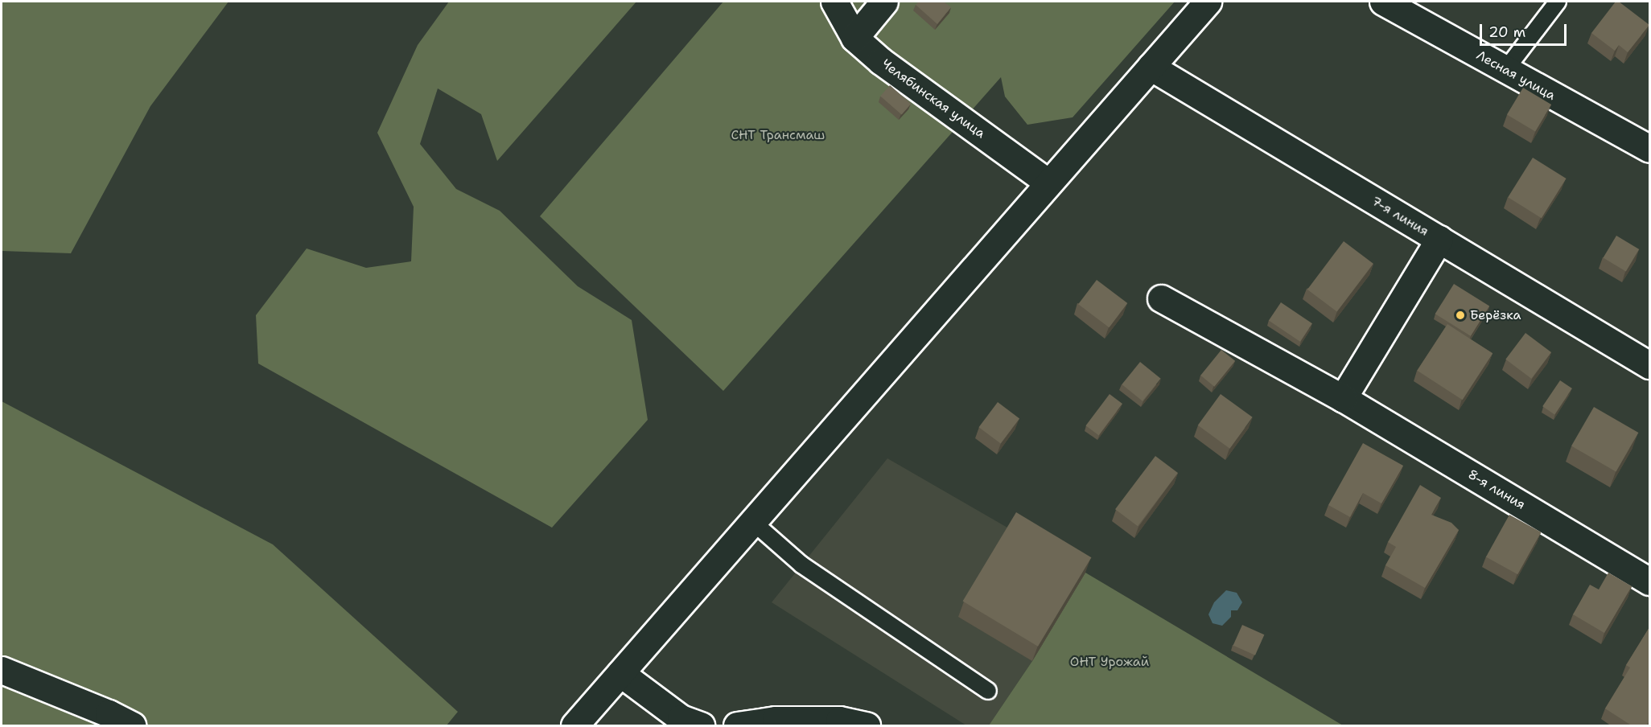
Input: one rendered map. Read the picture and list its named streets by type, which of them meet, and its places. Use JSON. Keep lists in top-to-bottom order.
{
  "streets": {
    "street": [
      "Лесная улица",
      "Челябинская улица",
      "7-я линия",
      "8-я линия"
    ]
  },
  "parks": ["СНТ Трансмаш", "ОНТ Урожай"],
  "places": ["Берёзка"],
  "scale_bar": "20 m"
}
